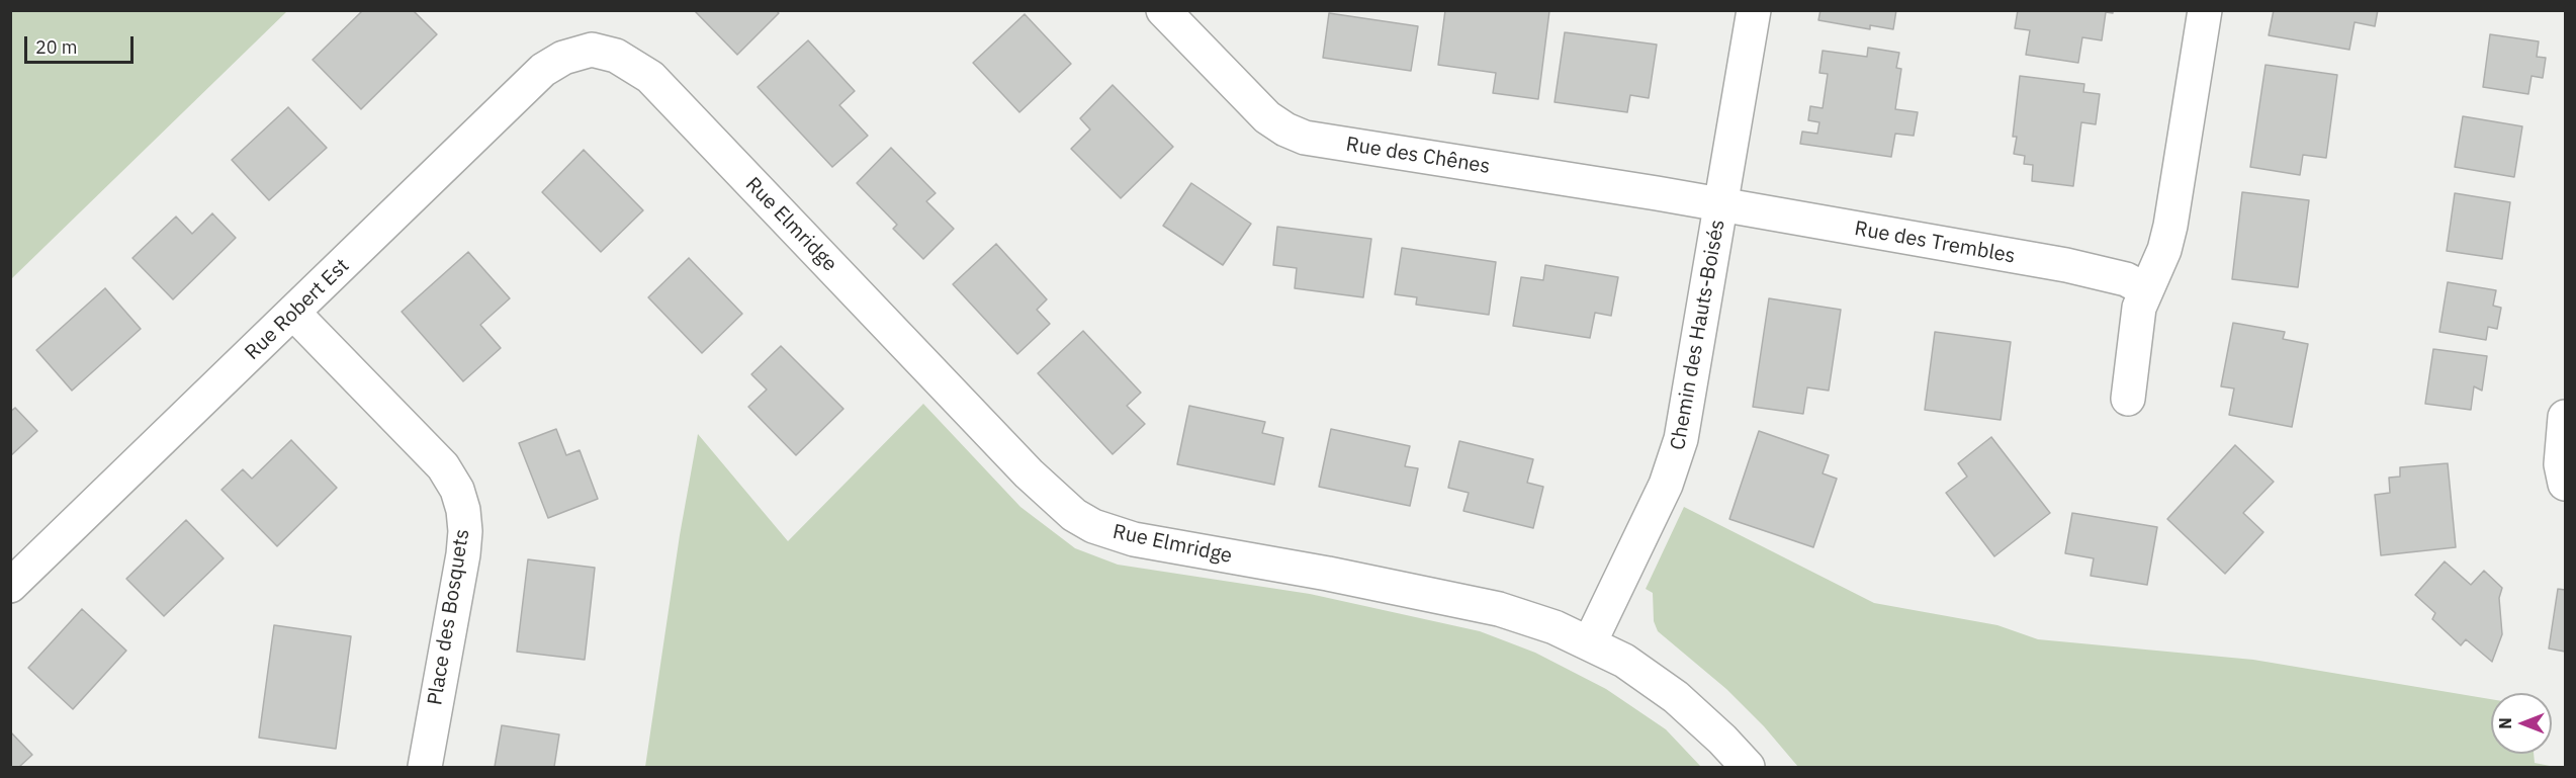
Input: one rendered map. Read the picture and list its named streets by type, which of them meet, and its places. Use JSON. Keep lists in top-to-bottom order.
{
  "streets": {
    "street": [
      "Rue des Chênes",
      "Rue Elmridge",
      "Rue des Trembles",
      "Rue Robert Est",
      "Chemin des Hauts-Boisés",
      "Place des Bosquets"
    ]
  },
  "crossings": [
    ["Rue des Chênes", "Rue des Trembles"],
    ["Rue des Chênes", "Chemin des Hauts-Boisés"],
    ["Rue Elmridge", "Rue Robert Est"],
    ["Rue Elmridge", "Chemin des Hauts-Boisés"],
    ["Rue des Trembles", "Chemin des Hauts-Boisés"],
    ["Rue Robert Est", "Place des Bosquets"]
  ],
  "scale_bar": "20 m",
  "north": "left"
}
